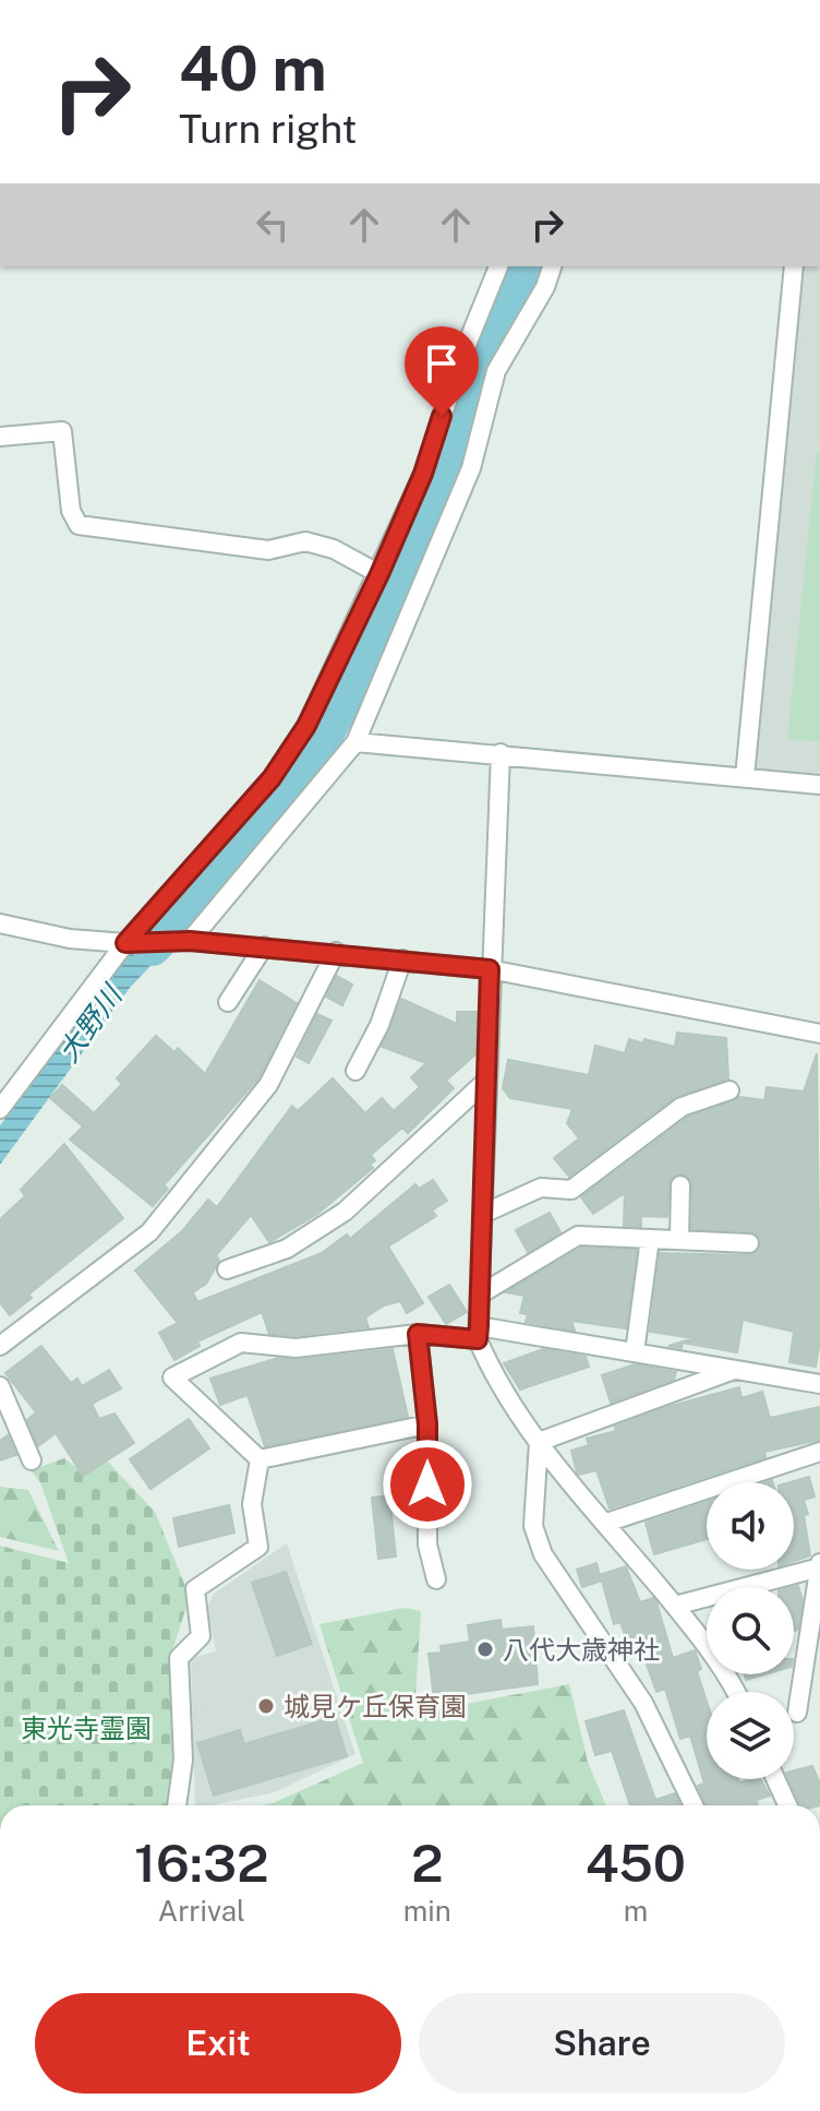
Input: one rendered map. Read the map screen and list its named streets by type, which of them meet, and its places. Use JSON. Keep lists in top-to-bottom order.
{
  "water": ["大野川"],
  "parks": ["東光寺霊園"],
  "places": ["八代大歳神社", "城見ケ丘保育園"],
  "page": {
    "turn": ["40 m", "Turn right"],
    "eta": [
      "16:32",
      "Arrival",
      "2",
      "min",
      "450",
      "m"
    ],
    "buttons": ["Exit", "Share"]
  }
}
